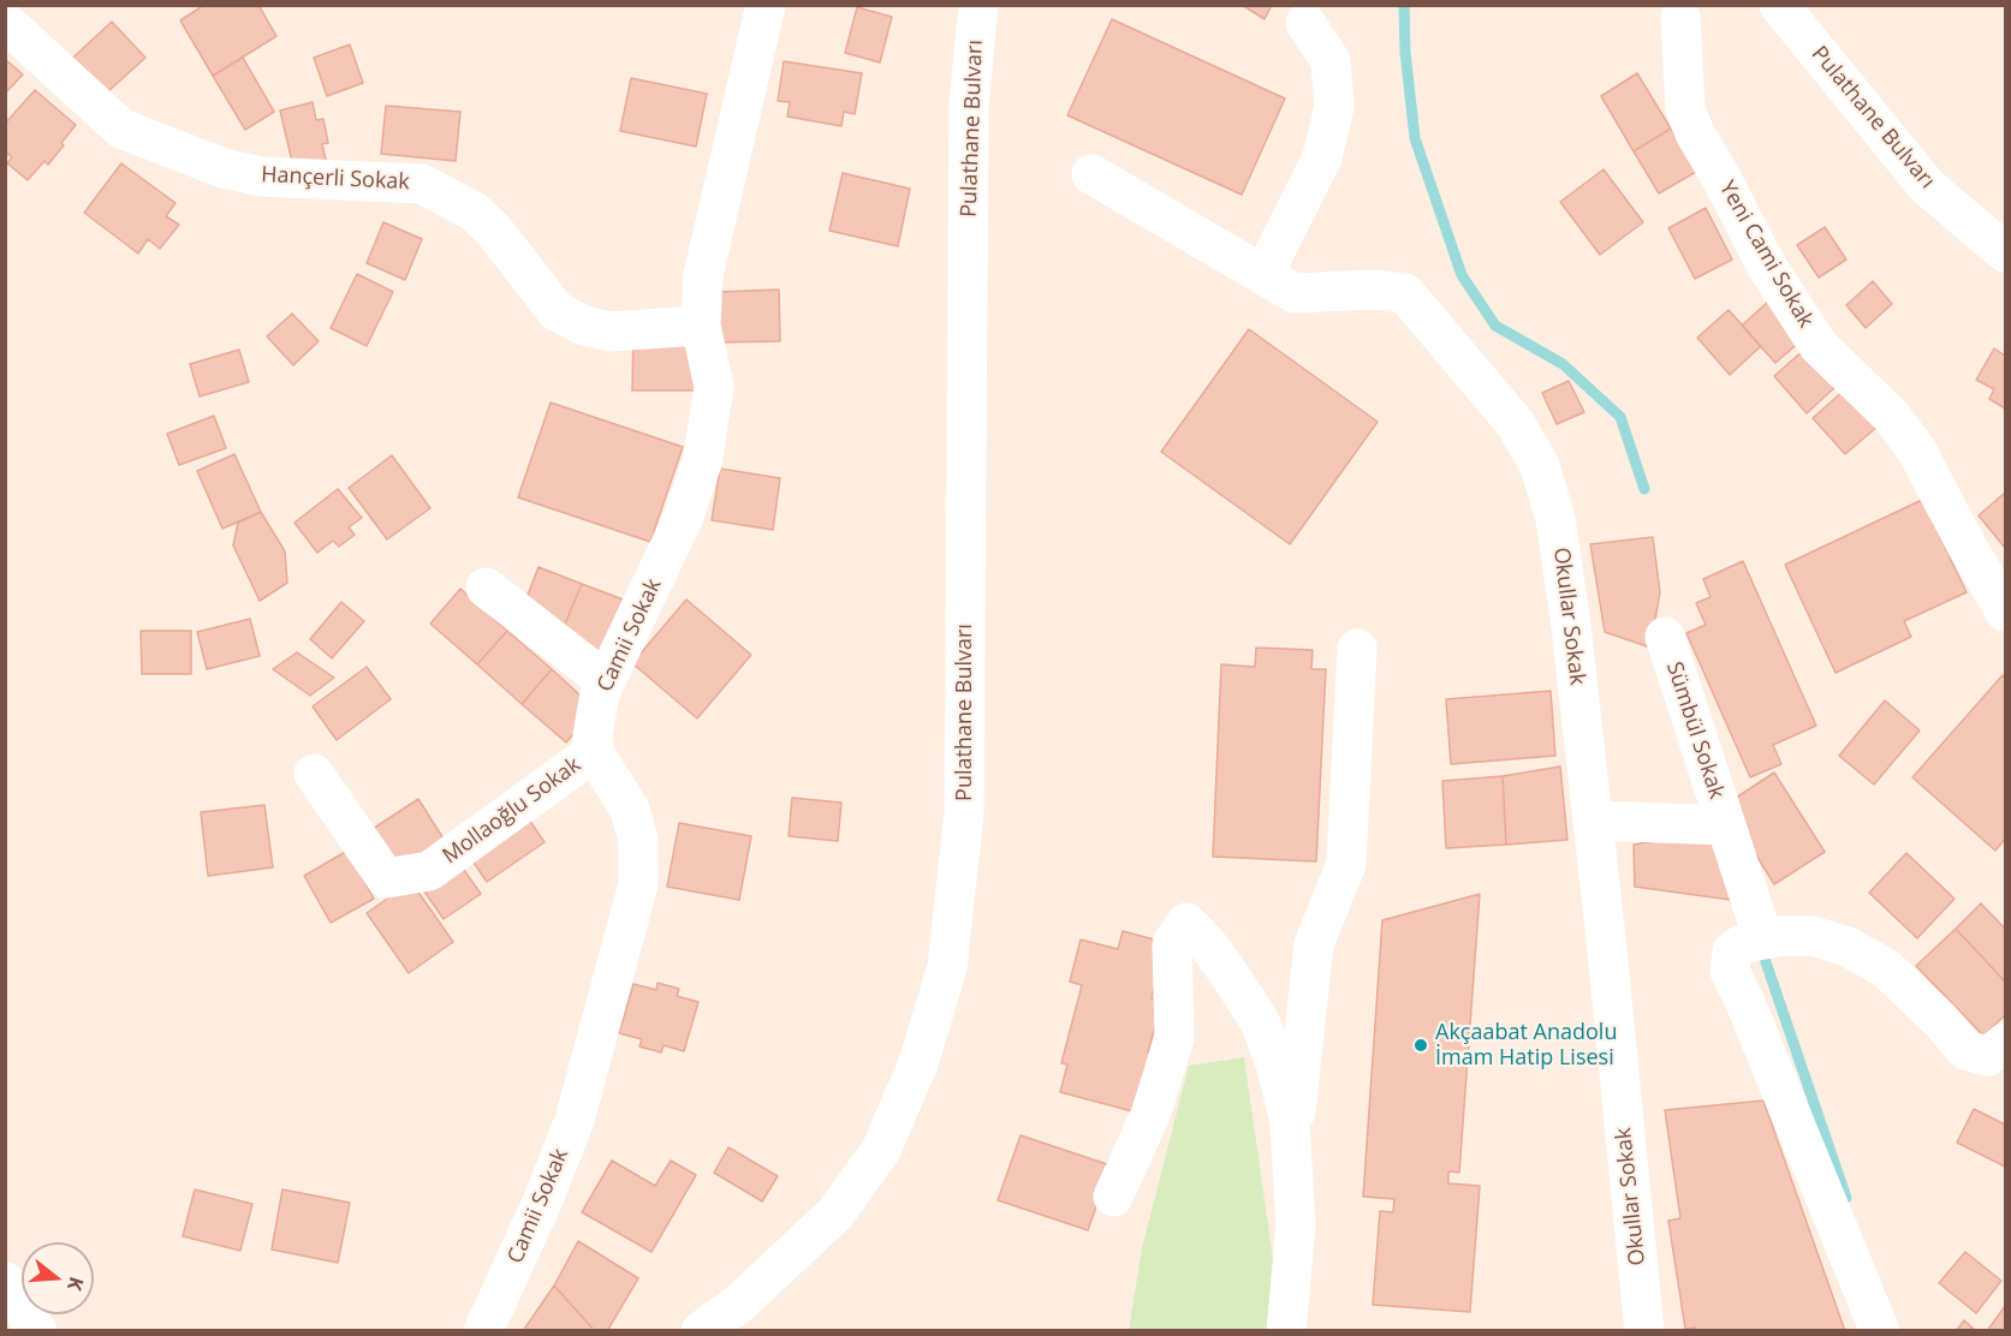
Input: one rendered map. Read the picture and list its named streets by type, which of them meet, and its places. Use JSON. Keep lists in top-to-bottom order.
{
  "streets": {
    "street": [
      "Pulathane Bulvarı",
      "Hançerli Sokak",
      "Yeni Cami Sokak",
      "Okullar Sokak",
      "Camii Sokak",
      "Sümbül Sokak",
      "Mollaoğlu Sokak"
    ]
  },
  "crossings": [
    ["Hançerli Sokak", "Camii Sokak"],
    ["Okullar Sokak", "Sümbül Sokak"],
    ["Camii Sokak", "Mollaoğlu Sokak"]
  ],
  "places": ["Akçaabat Anadolu İmam Hatip Lisesi"],
  "north": "right"
}
